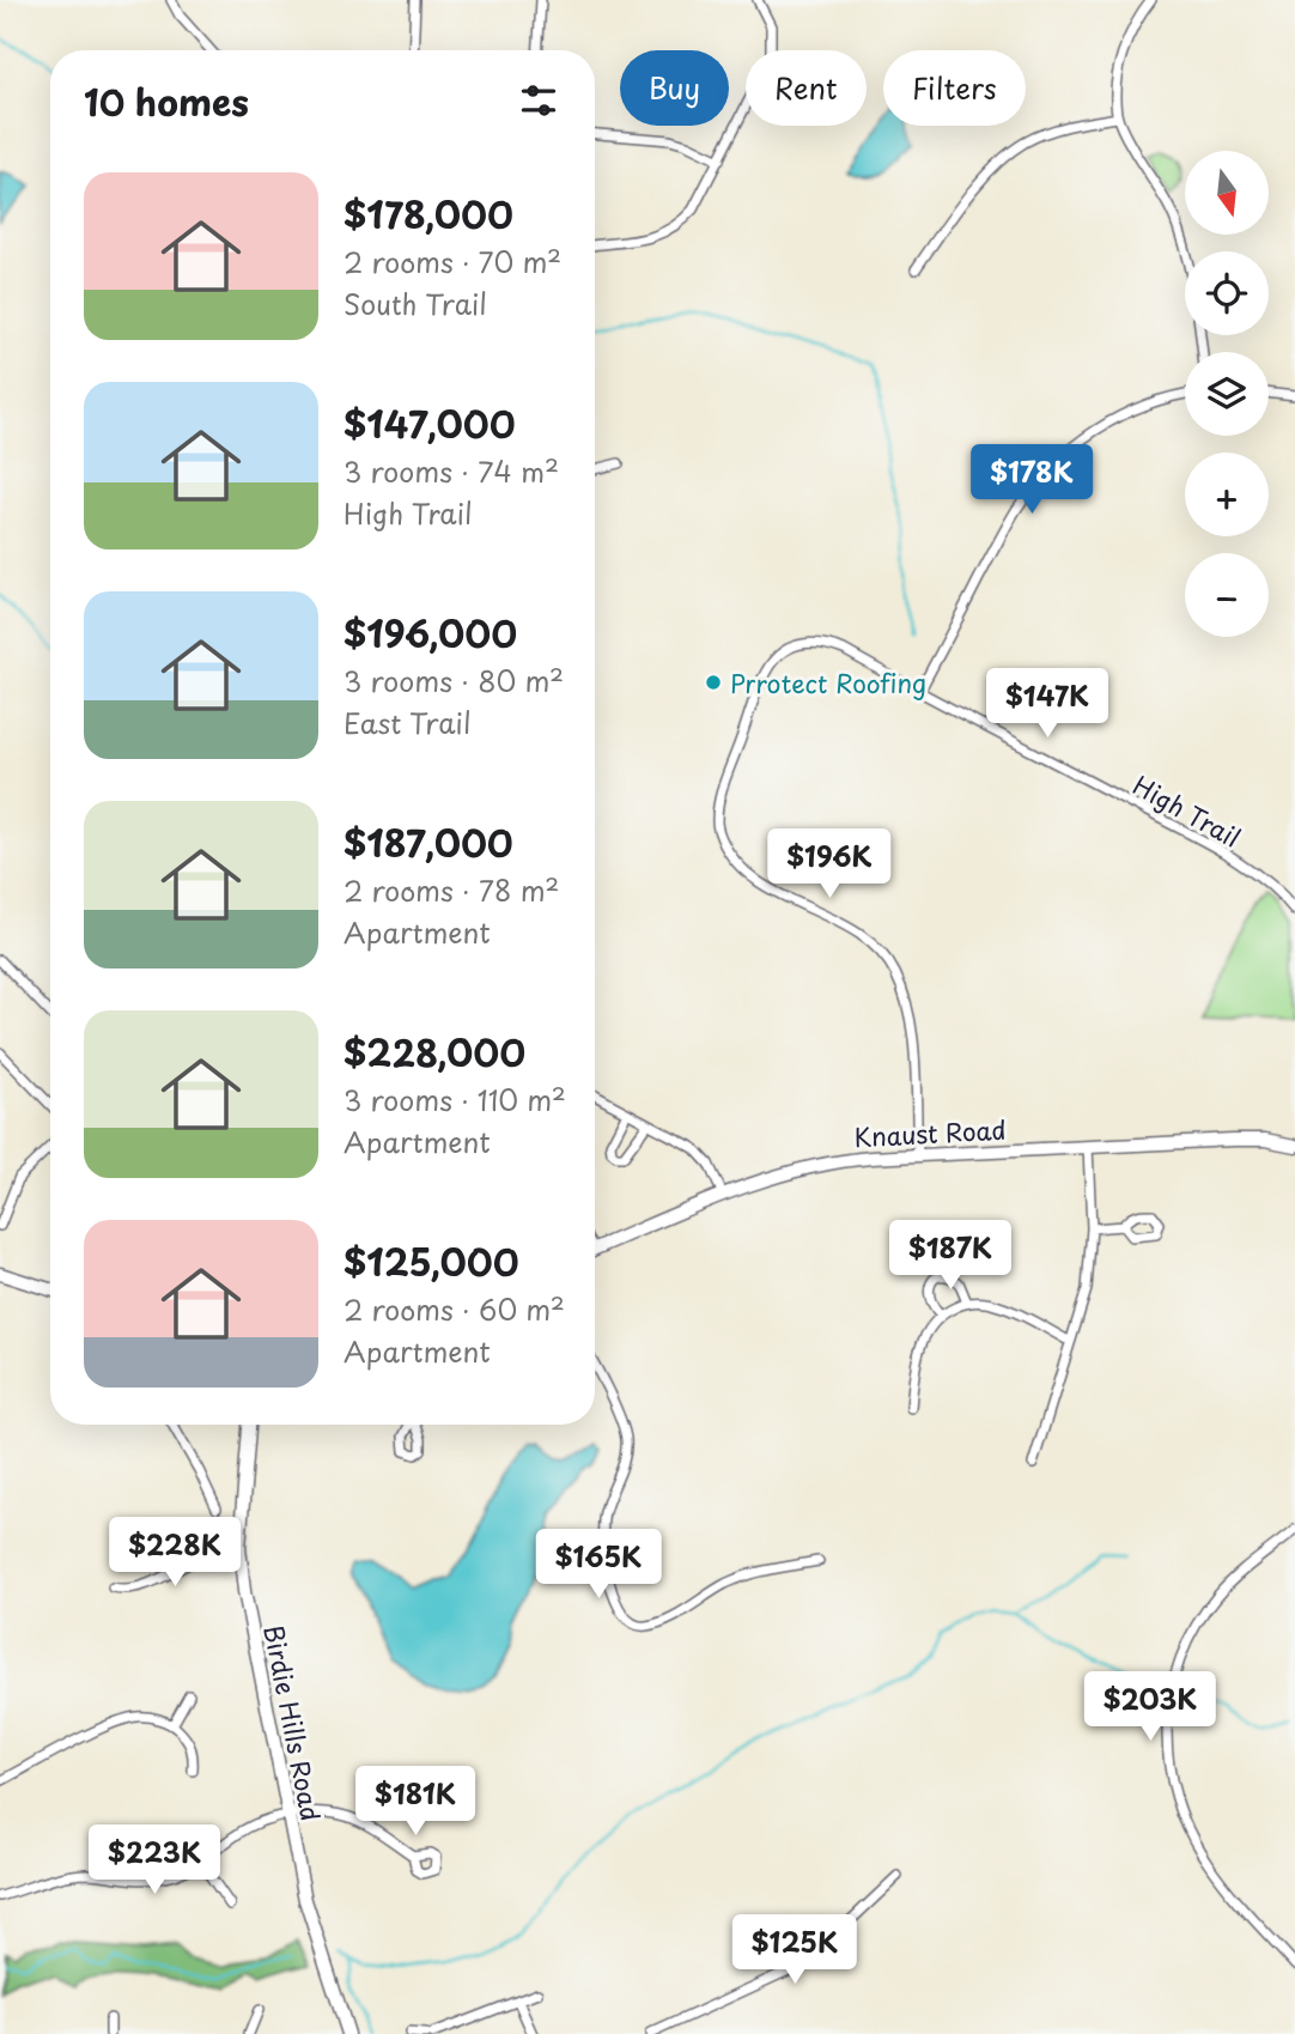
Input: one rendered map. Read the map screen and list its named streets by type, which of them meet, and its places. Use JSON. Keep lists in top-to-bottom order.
{
  "streets": {
    "main road": ["Knaust Road", "Birdie Hills Road"],
    "street": ["High Trail"]
  },
  "crossings": [
    ["High Trail", "Knaust Road"]
  ],
  "places": ["Prrotect Roofing"],
  "north": "bottom",
  "page": {
    "chip": ["Buy", "Rent", "Filters"],
    "heading": "10 homes",
    "map_buttons": ["+", "−"],
    "list": [
      {
        "name": "$178,000",
        "note": "2 rooms · 70 m² · South Trail"
      },
      {
        "name": "$147,000",
        "note": "3 rooms · 74 m² · High Trail"
      },
      {
        "name": "$196,000",
        "note": "3 rooms · 80 m² · East Trail"
      },
      {
        "name": "$187,000",
        "note": "2 rooms · 78 m² · Apartment"
      },
      {
        "name": "$228,000",
        "note": "3 rooms · 110 m² · Apartment"
      },
      {
        "name": "$125,000",
        "note": "2 rooms · 60 m² · Apartment"
      }
    ],
    "price": [
      "$178K",
      "$147K",
      "$196K",
      "$187K",
      "$228K",
      "$165K",
      "$203K",
      "$181K",
      "$223K",
      "$125K"
    ]
  }
}
